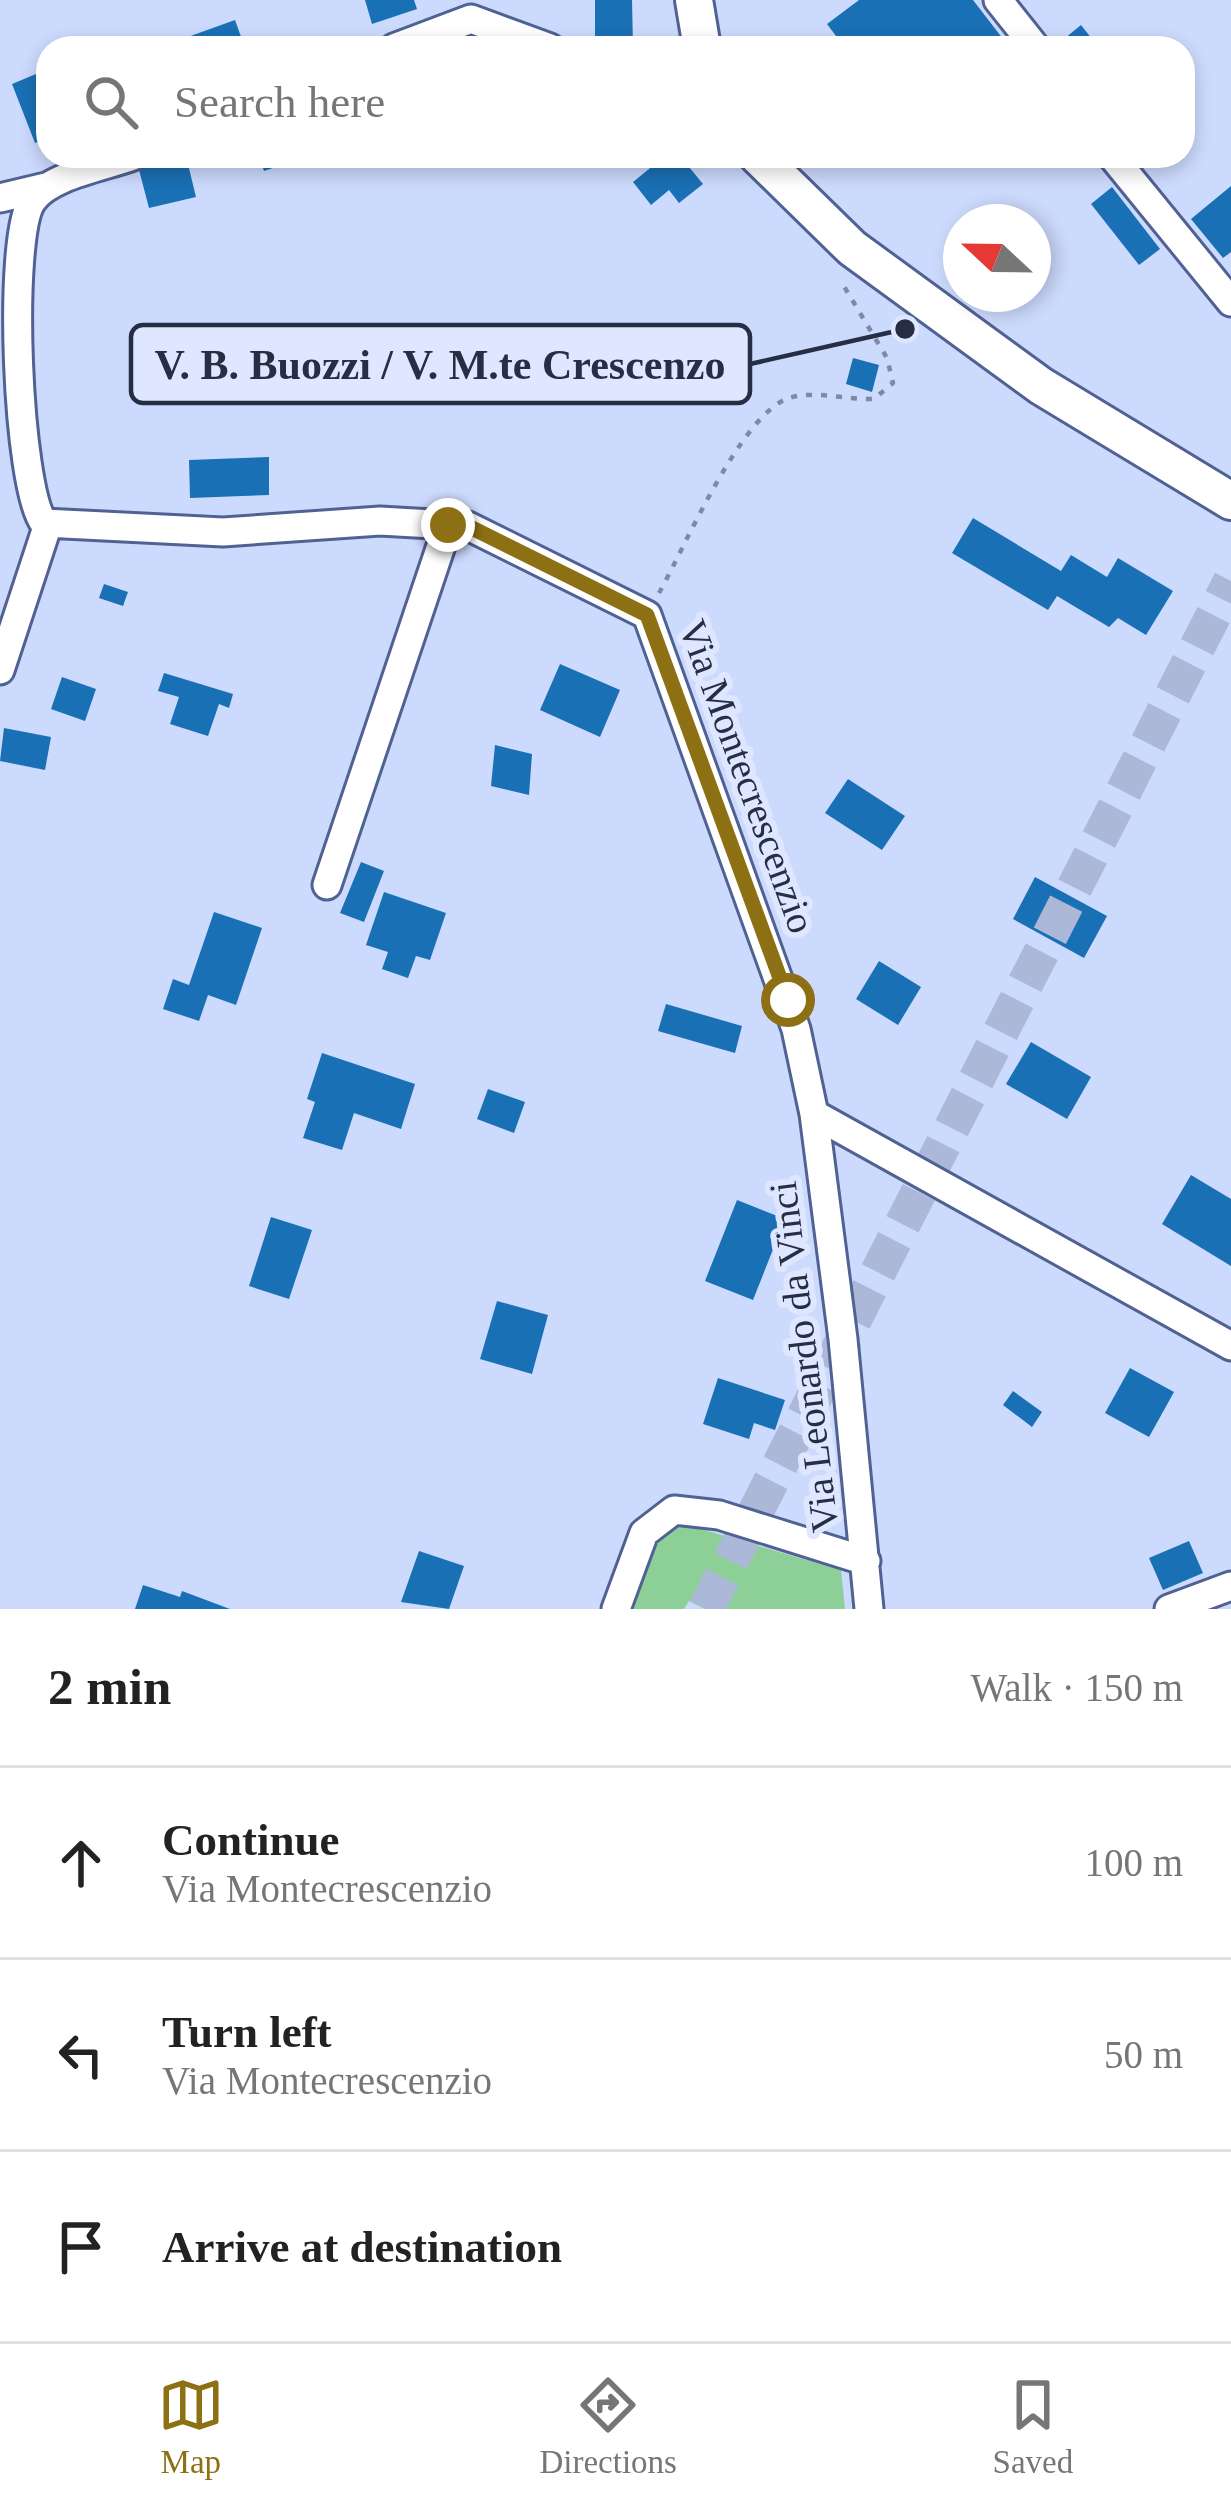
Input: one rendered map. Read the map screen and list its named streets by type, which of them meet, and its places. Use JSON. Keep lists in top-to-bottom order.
{
  "streets": {
    "street": ["Via Montecrescenzio", "Via Leonardo da Vinci"]
  },
  "crossings": [
    ["Via Montecrescenzio", "Via Leonardo da Vinci"]
  ],
  "places": ["V. B. Buozzi / V. M.te Crescenzo"],
  "north": "left",
  "page": {
    "search": "Search here",
    "heading": ["2 min", "Walk · 150 m"],
    "list": [
      ["Continue", "Via Montecrescenzio", "100 m"],
      ["Turn left", "Via Montecrescenzio", "50 m"],
      "Arrive at destination"
    ],
    "nav": ["Map", "Directions", "Saved"]
  }
}
